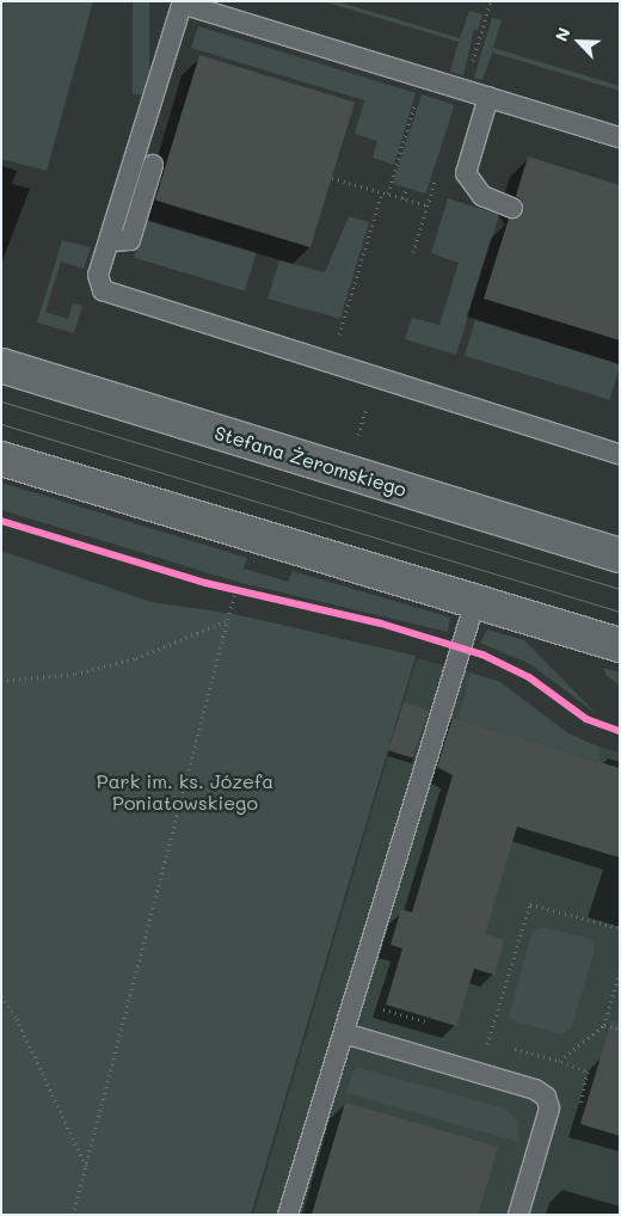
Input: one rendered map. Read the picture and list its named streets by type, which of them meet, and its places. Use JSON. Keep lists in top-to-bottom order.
{
  "streets": {
    "main road": ["Stefana Żeromskiego"]
  },
  "parks": ["Park im. ks. Józefa Poniatowskiego"],
  "north": "top left"
}
